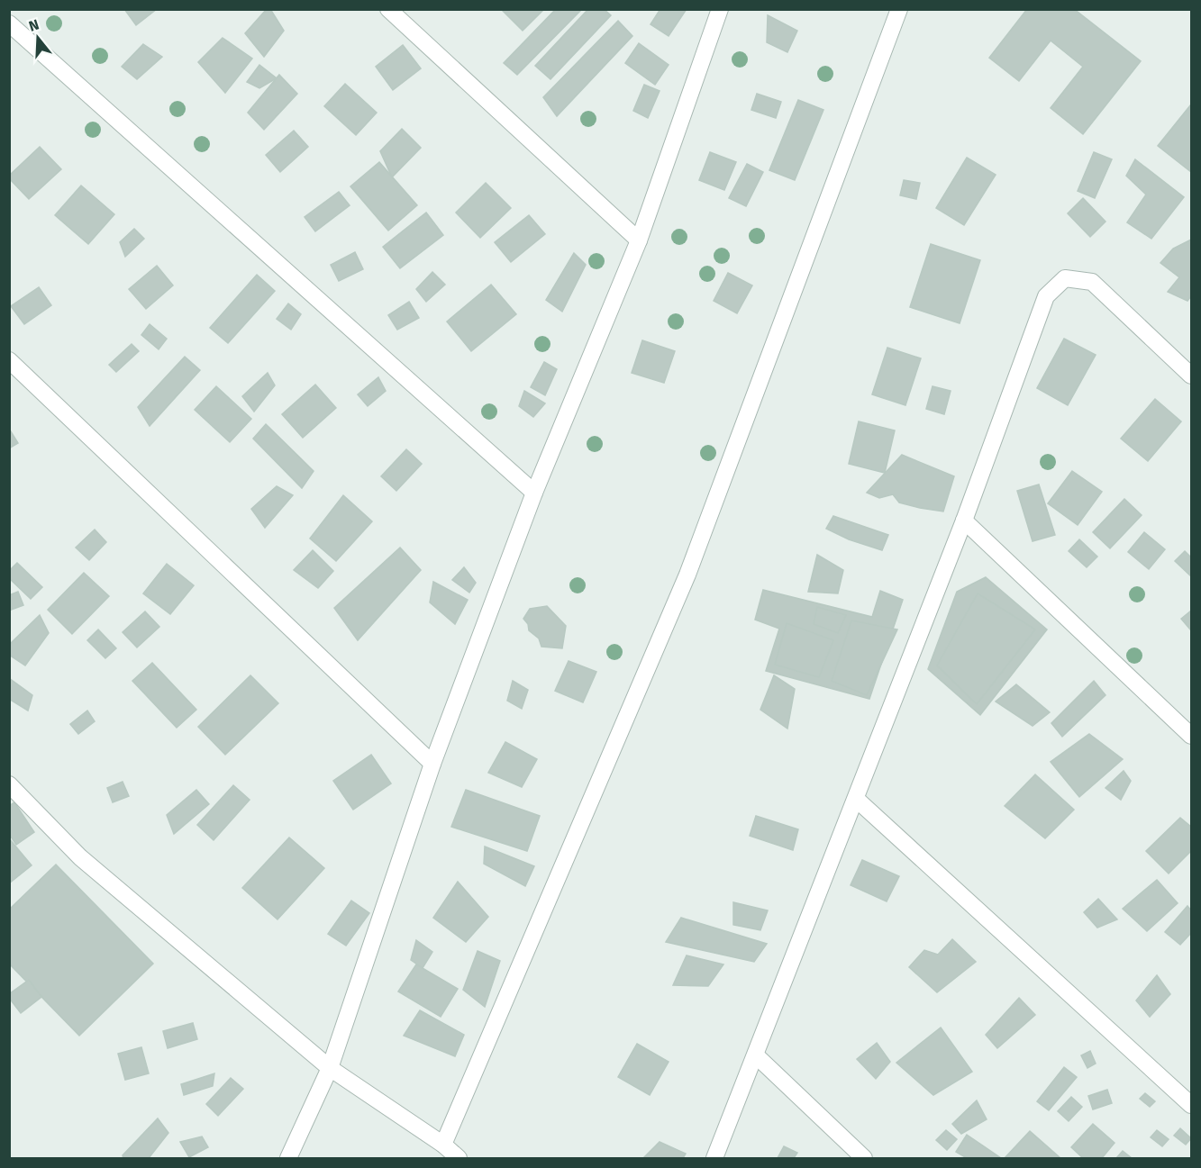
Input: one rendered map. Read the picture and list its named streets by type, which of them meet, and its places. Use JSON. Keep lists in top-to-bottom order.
{
  "north": "top"
}
